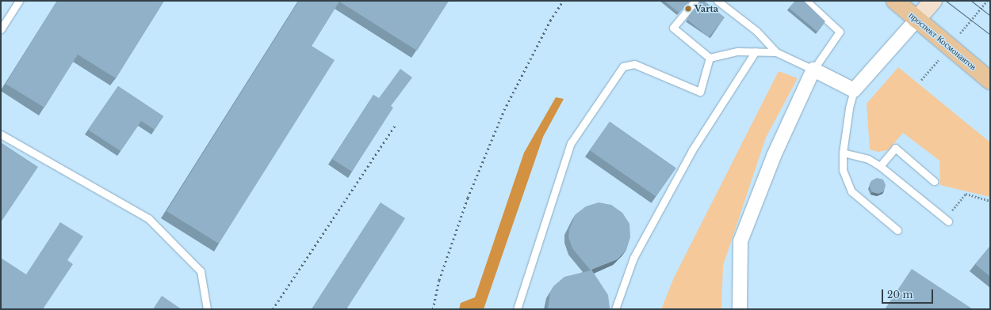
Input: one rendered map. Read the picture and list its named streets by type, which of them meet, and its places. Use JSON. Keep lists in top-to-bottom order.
{
  "streets": {
    "main road": ["проспект Космонавтов"]
  },
  "places": ["Varta"],
  "scale_bar": "20 m"
}
